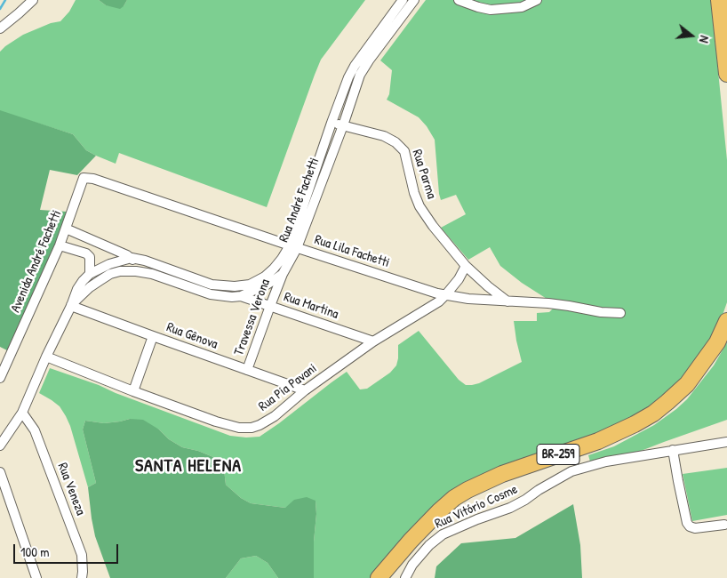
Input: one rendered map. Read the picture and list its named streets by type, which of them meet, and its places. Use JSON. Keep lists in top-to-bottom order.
{
  "streets": {
    "highway": ["BR-259"],
    "street": [
      "Rua Parma",
      "Rua André Fachetti",
      "Rua Lila Fachetti",
      "Avenida André Fachetti",
      "Rua Martina",
      "Travessa Verona",
      "Rua Gênova",
      "Rua Pia Pavani",
      "Rua Veneza",
      "Rua Vitório Cosme"
    ]
  },
  "crossings": [
    ["Rua Parma", "Rua André Fachetti"],
    ["Rua Parma", "Rua Lila Fachetti"],
    ["Rua Parma", "Rua Pia Pavani"],
    ["Rua André Fachetti", "Rua Lila Fachetti"],
    ["Rua André Fachetti", "Rua Martina"],
    ["Rua André Fachetti", "Travessa Verona"],
    ["Rua André Fachetti", "Rua Gênova"],
    ["Rua Lila Fachetti", "Avenida André Fachetti"],
    ["Rua Lila Fachetti", "Rua Pia Pavani"],
    ["Rua Martina", "Travessa Verona"],
    ["Rua Martina", "Rua Pia Pavani"],
    ["Travessa Verona", "Rua Gênova"],
    ["Rua Gênova", "Rua Pia Pavani"]
  ],
  "districts": ["SANTA HELENA"],
  "scale_bar": "100 m",
  "north": "right"
}
